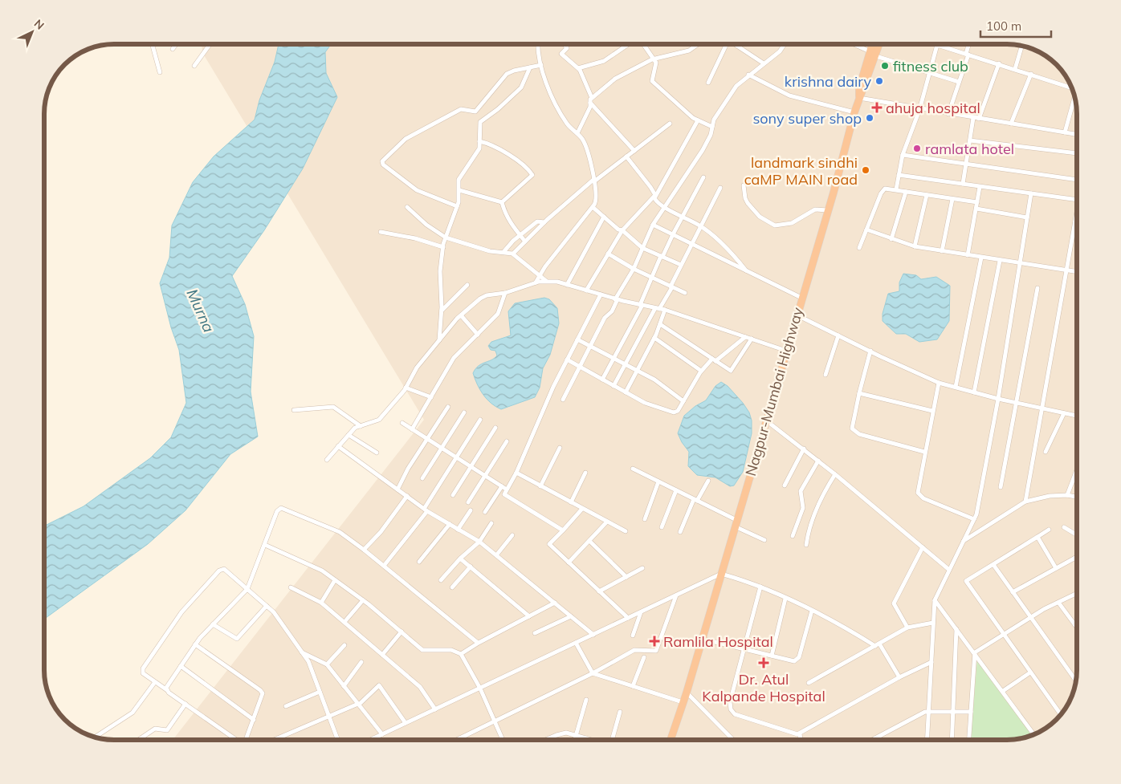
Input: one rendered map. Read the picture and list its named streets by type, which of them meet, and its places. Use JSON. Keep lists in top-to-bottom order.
{
  "streets": {
    "highway": ["Nagpur-Mumbai Highway"]
  },
  "water": ["Murna"],
  "places": {
    "other": [
      "fitness club",
      "krishna dairy",
      "sony super shop",
      "ramlata hotel",
      "landmark sindhi caMP MAIN road"
    ],
    "health": ["ahuja hospital", "Ramlila Hospital", "Dr. Atul Kalpande Hospital"]
  },
  "scale_bar": "100 m",
  "north": "top right"
}
